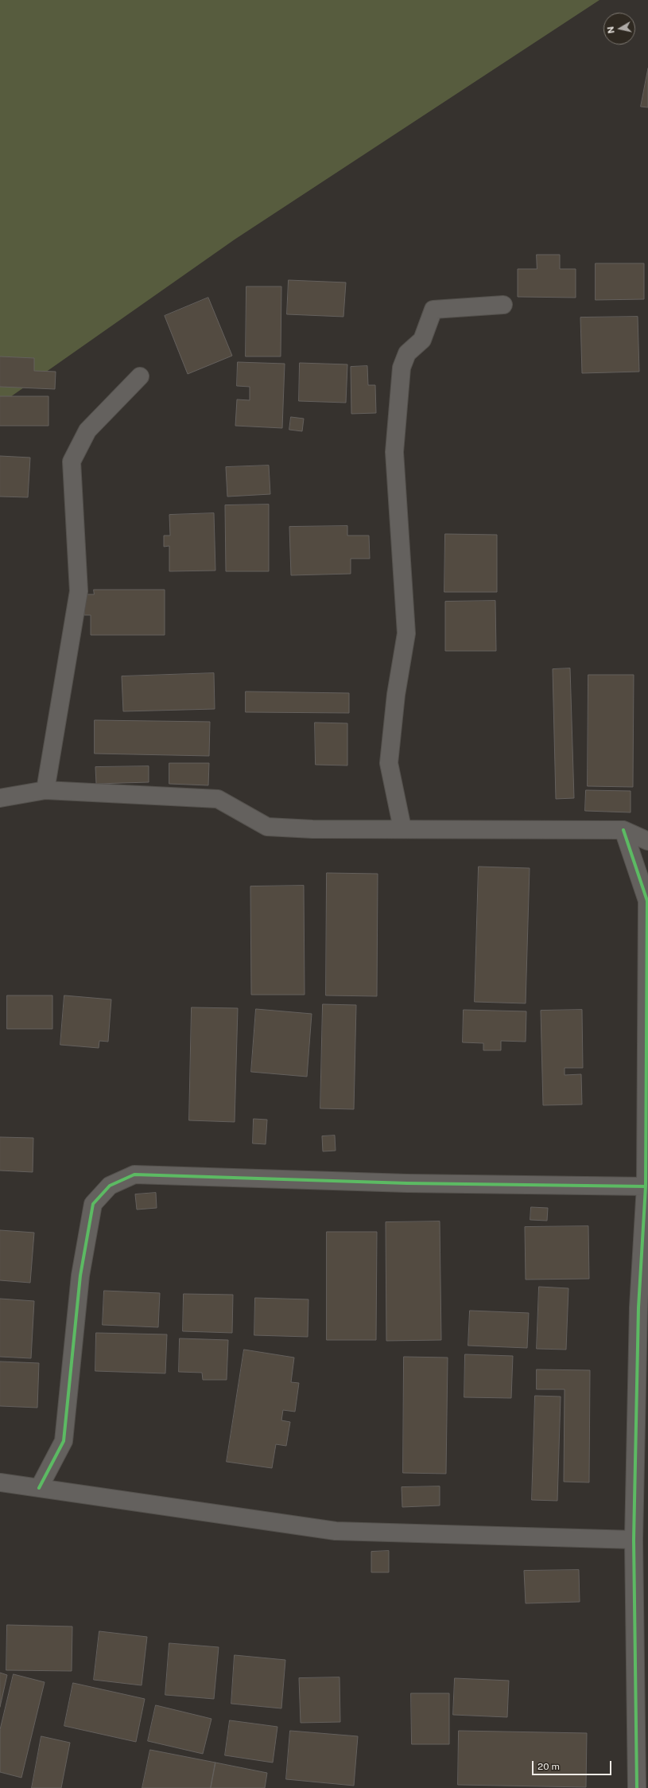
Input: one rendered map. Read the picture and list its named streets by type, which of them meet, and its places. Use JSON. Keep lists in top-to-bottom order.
{
  "scale_bar": "20 m",
  "north": "left"
}
